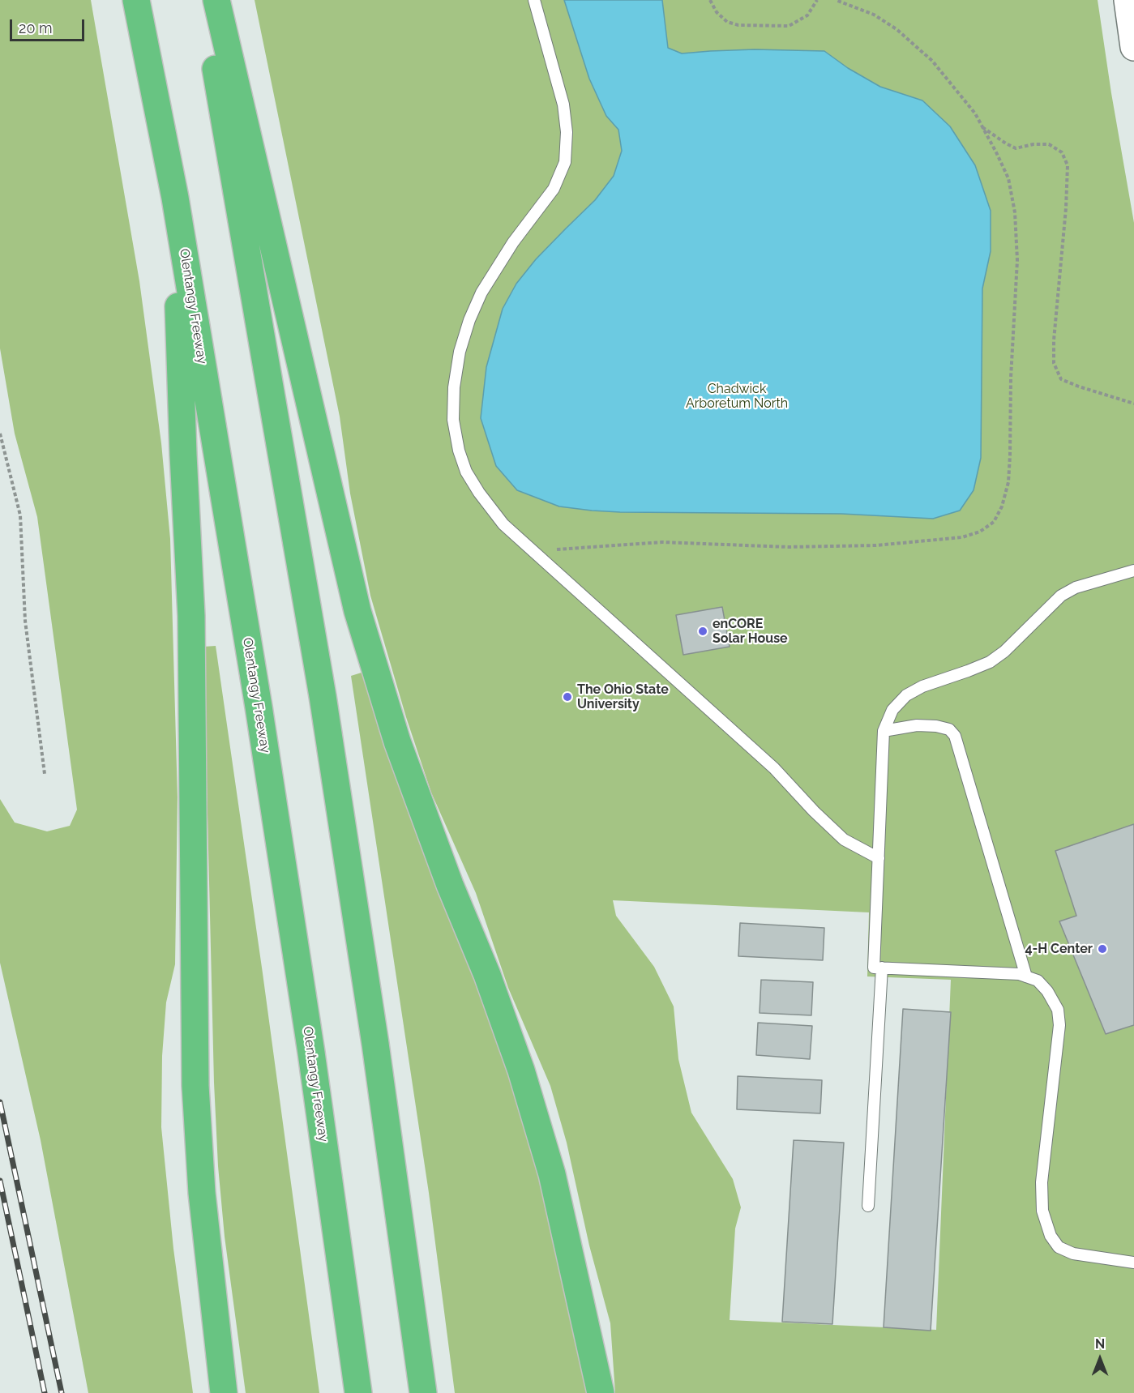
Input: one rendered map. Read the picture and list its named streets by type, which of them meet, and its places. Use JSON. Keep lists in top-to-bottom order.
{
  "streets": {
    "highway": ["Olentangy Freeway"]
  },
  "parks": ["Chadwick Arboretum North"],
  "places": ["enCORE Solar House", "The Ohio State University", "4-H Center"],
  "scale_bar": "20 m",
  "north": "top"
}
